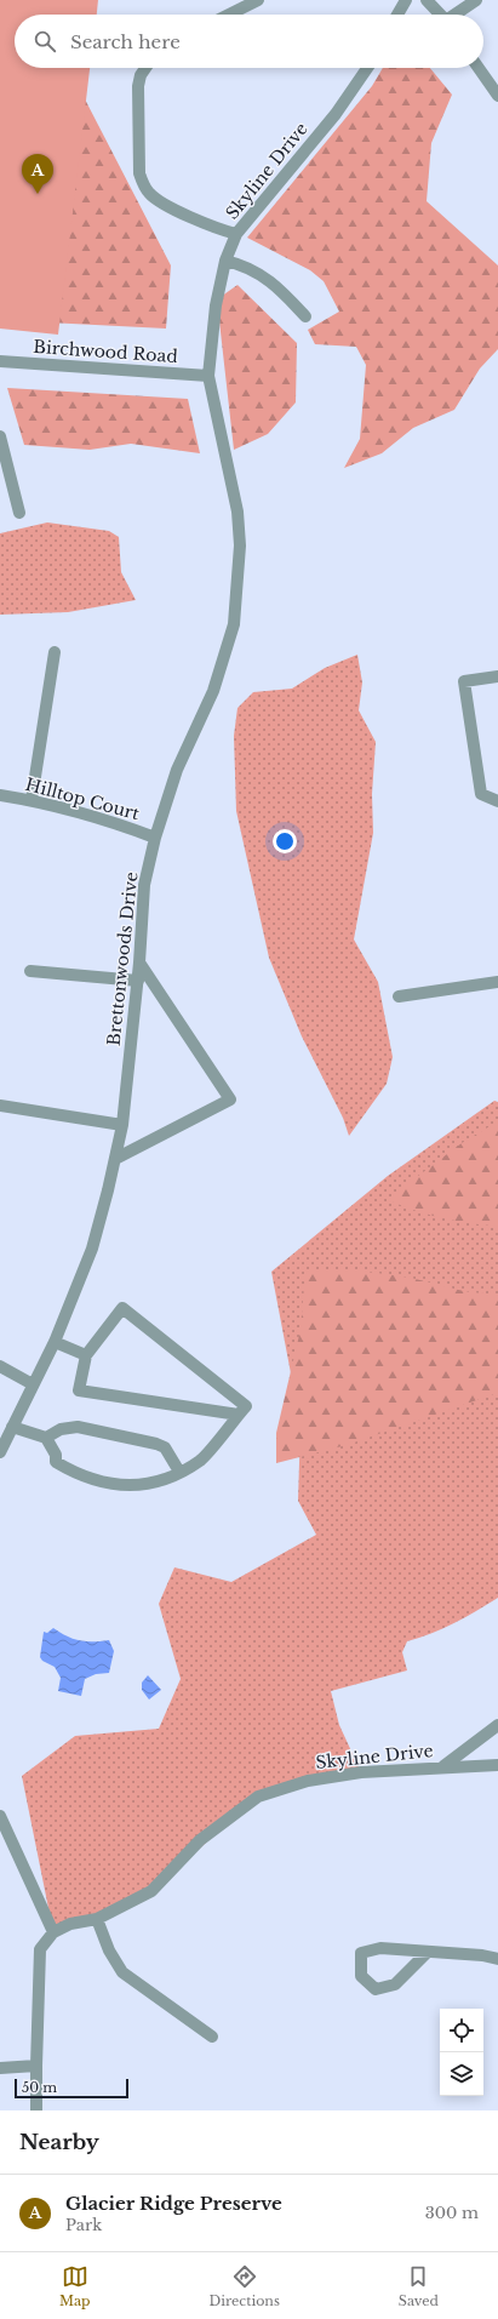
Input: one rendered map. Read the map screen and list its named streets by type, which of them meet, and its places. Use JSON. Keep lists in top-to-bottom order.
{
  "streets": {
    "street": [
      "Skyline Drive",
      "Birchwood Road",
      "Hilltop Court",
      "Brettonwoods Drive"
    ]
  },
  "crossings": [
    ["Skyline Drive", "Birchwood Road"],
    ["Skyline Drive", "Brettonwoods Drive"],
    ["Birchwood Road", "Brettonwoods Drive"],
    ["Hilltop Court", "Brettonwoods Drive"]
  ],
  "scale_bar": "50 m",
  "page": {
    "search": "Search here",
    "pins": "A",
    "scale": "50 m",
    "heading": "Nearby",
    "list": [
      {
        "mark": "A",
        "name": "Glacier Ridge Preserve",
        "note": "Park",
        "value": "300 m"
      }
    ],
    "nav": ["Map", "Directions", "Saved"]
  }
}
